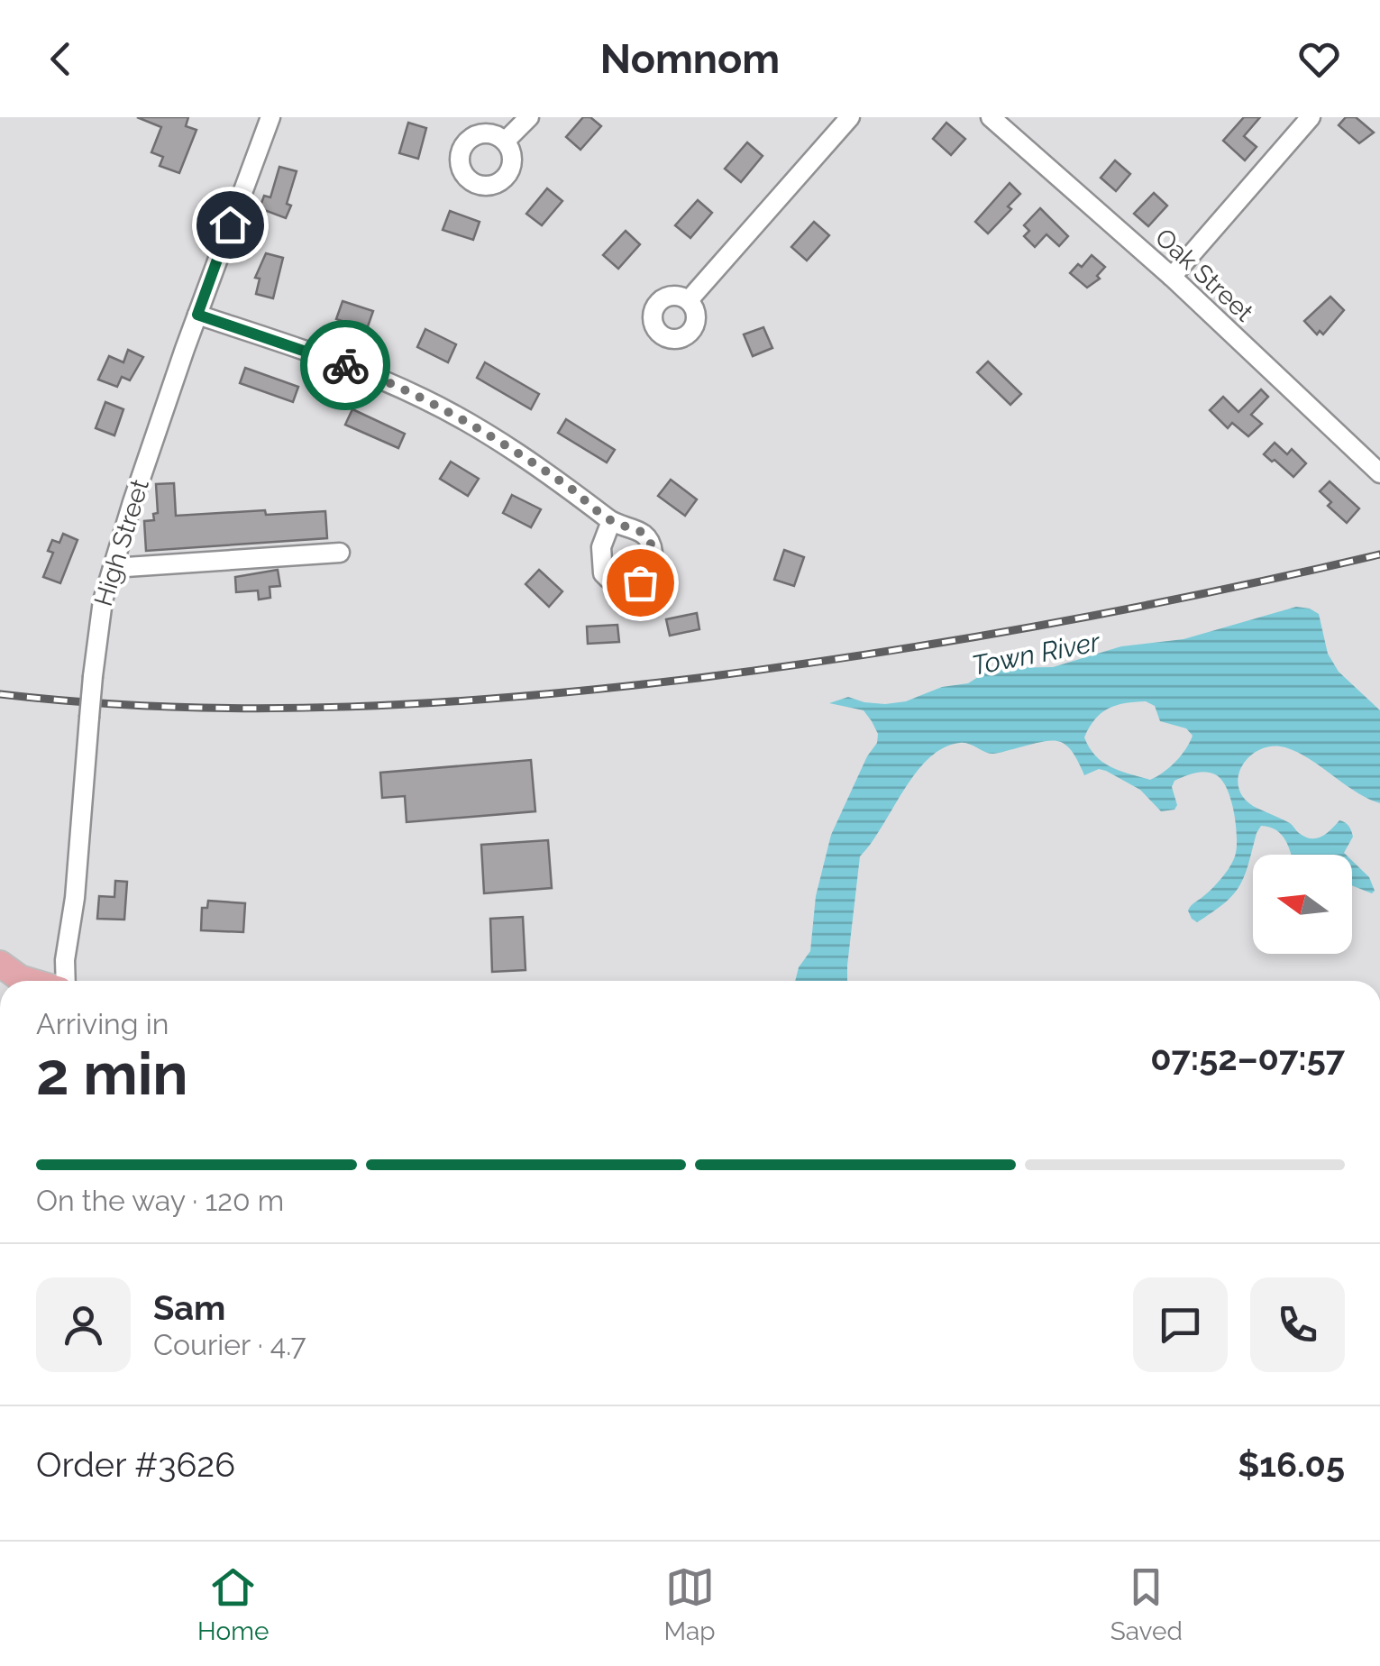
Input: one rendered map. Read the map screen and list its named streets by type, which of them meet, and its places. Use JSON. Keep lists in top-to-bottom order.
{
  "streets": {
    "street": ["Oak Street", "High Street"]
  },
  "water": ["Town River"],
  "north": "left",
  "page": {
    "header": "Nomnom",
    "heading": ["2 min", "Arriving in", "07:52–07:57"],
    "panel": [
      "Sam",
      "Courier · 4.7",
      "Order #3626",
      "$16.05"
    ],
    "bar": "On the way · 120 m",
    "tabs": ["Home", "Map", "Saved"]
  }
}
